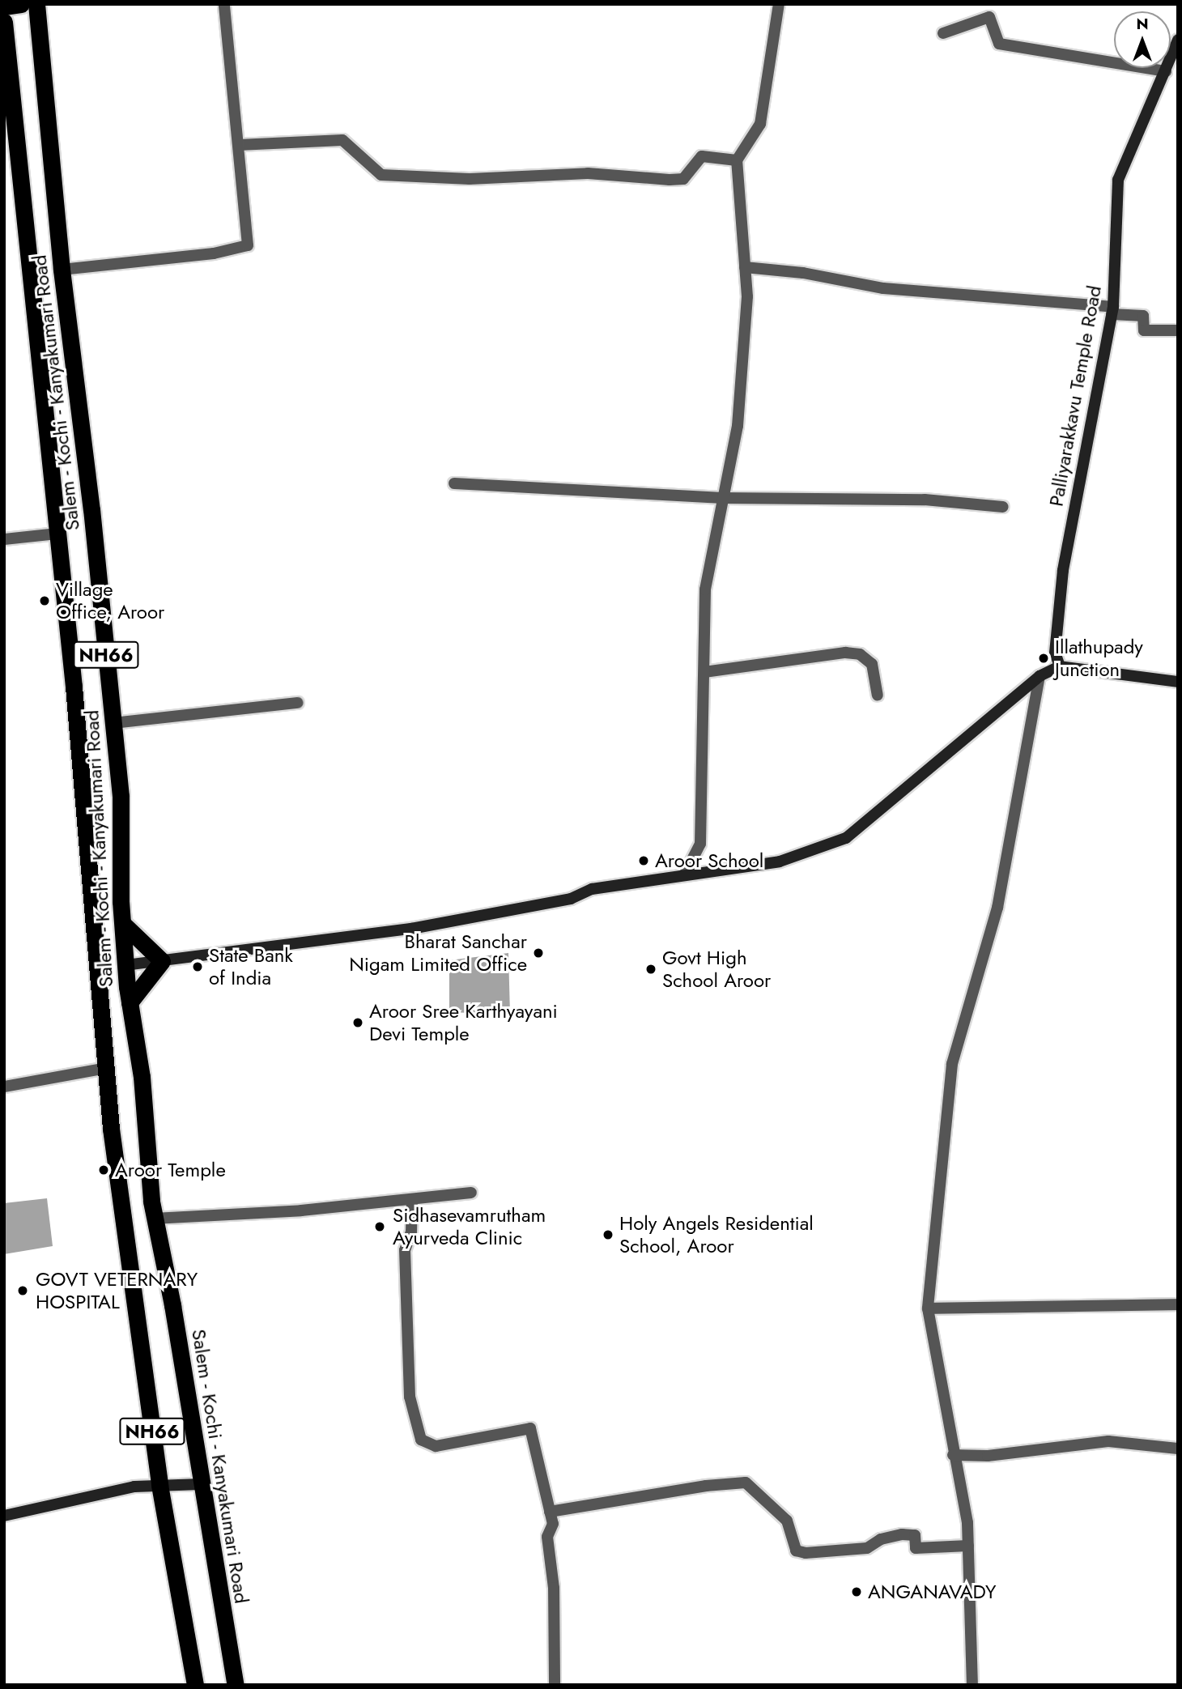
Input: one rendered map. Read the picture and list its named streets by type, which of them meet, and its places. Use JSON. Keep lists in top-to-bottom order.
{
  "streets": {
    "highway": ["Salem - Kochi - Kanyakumari Road", "NH66"],
    "main road": ["Palliyarakkavu Temple Road"]
  },
  "places": [
    "Village Office, Aroor",
    "Illathupady Junction",
    "Aroor School",
    "Bharat Sanchar Nigam Limited Office",
    "State Bank of India",
    "Govt High School Aroor",
    "Aroor Sree Karthyayani Devi Temple",
    "Aroor Temple",
    "Sidhasevamrutham Ayurveda Clinic",
    "Holy Angels Residential School, Aroor",
    "GOVT VETERNARY HOSPITAL",
    "ANGANAVADY"
  ],
  "north": "top"
}
